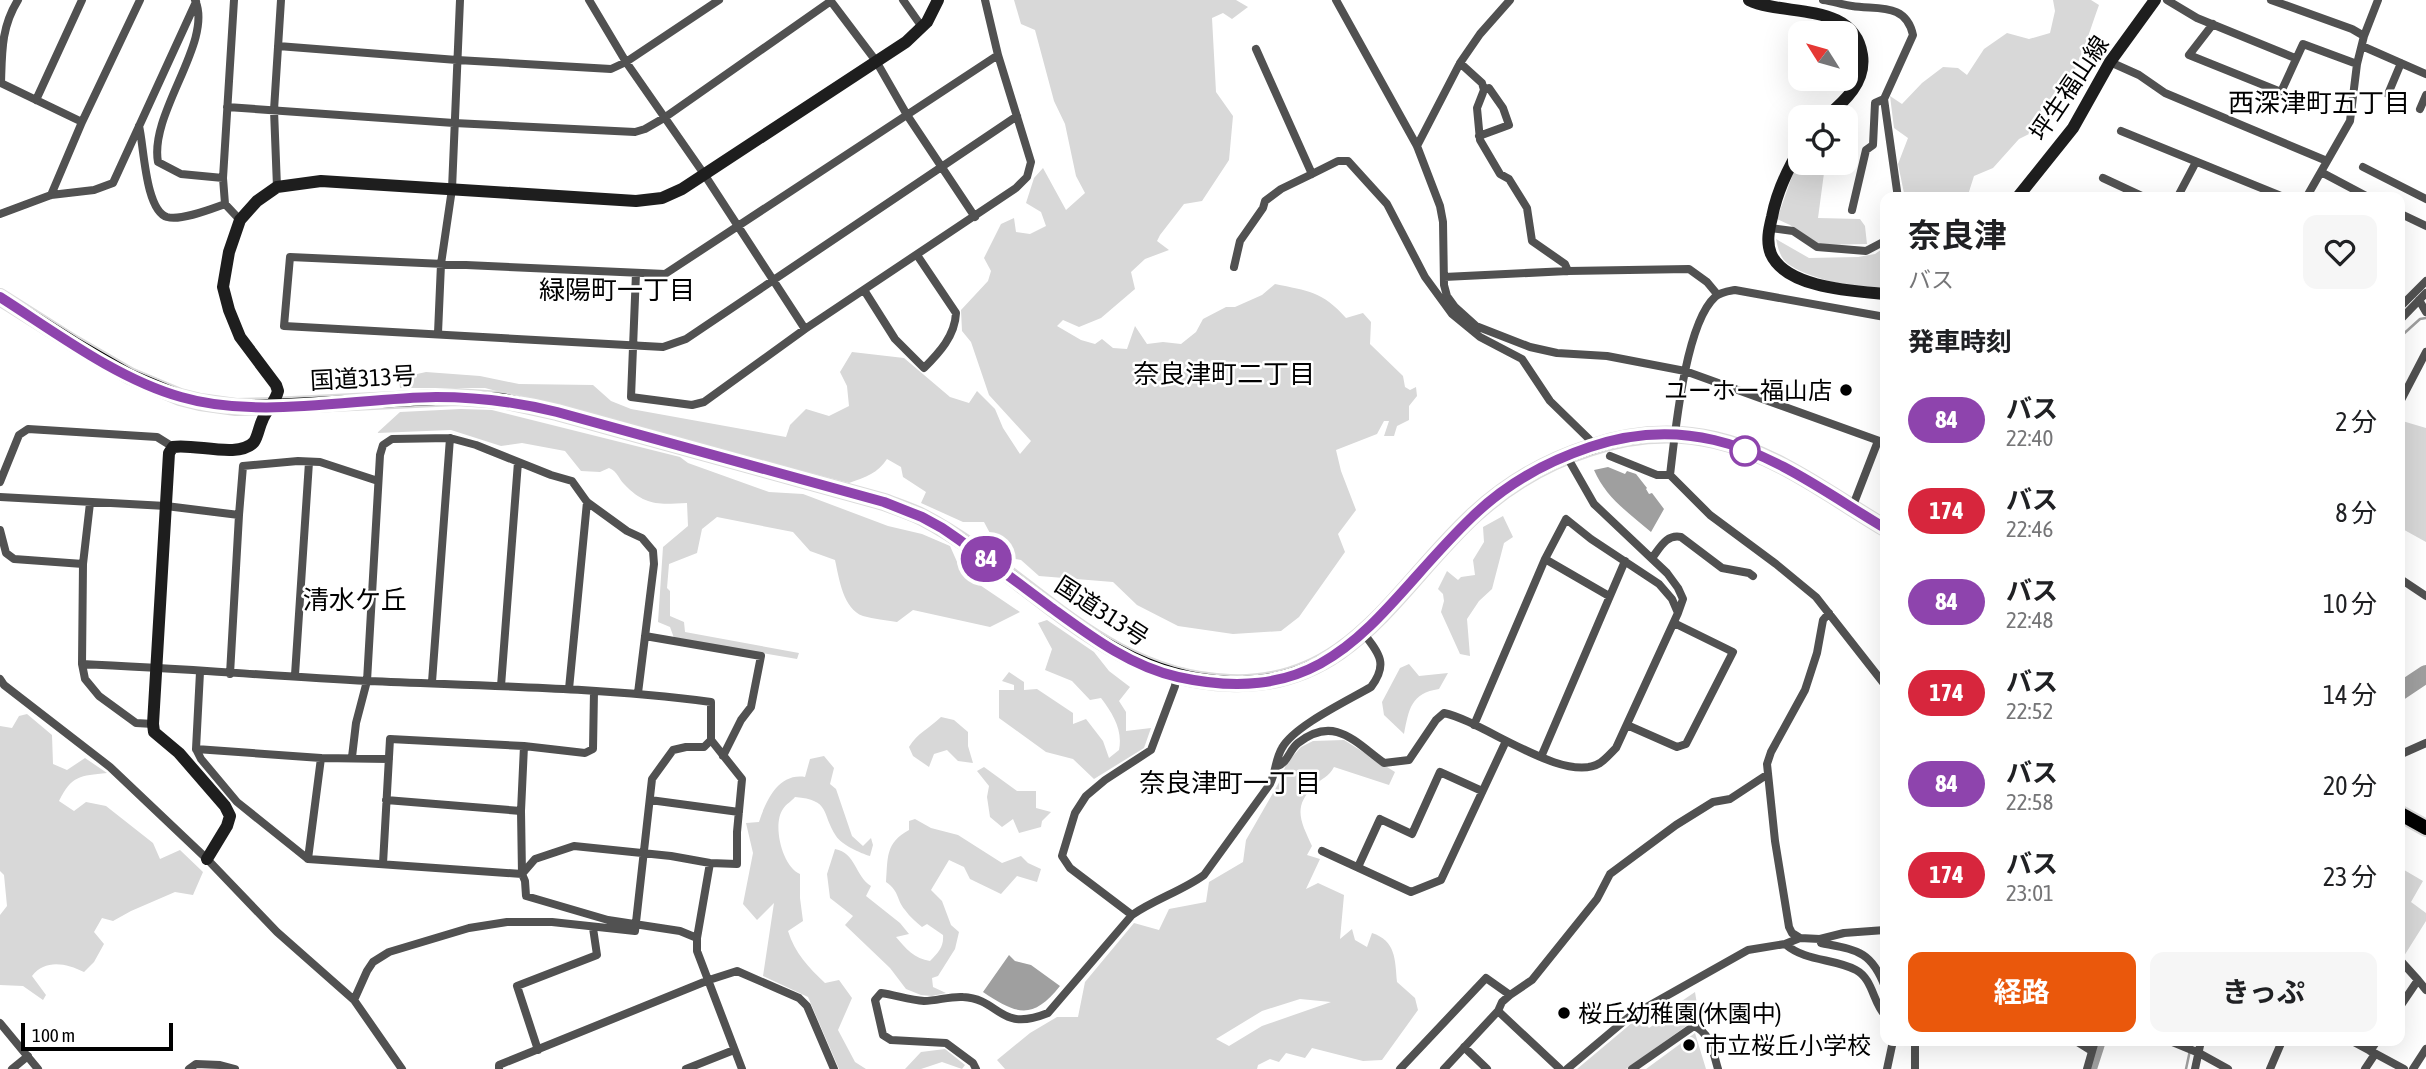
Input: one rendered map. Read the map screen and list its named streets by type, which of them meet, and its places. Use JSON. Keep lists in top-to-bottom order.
{
  "streets": {
    "highway": ["国道313号"],
    "street": ["坪生福山線"]
  },
  "districts": [
    "西深津町五丁目",
    "緑陽町一丁目",
    "奈良津町二丁目",
    "清水ケ丘",
    "奈良津町一丁目"
  ],
  "places": ["ユーホー福山店", "桜丘幼稚園(休園中)", "市立桜丘小学校"],
  "lines": ["bus line 84"],
  "scale_bar": "100 m",
  "north": "top left",
  "page": {
    "on_map": "84",
    "heading": [
      ["奈良津", "バス"],
      "発車時刻"
    ],
    "list": [
      {
        "mark": "84",
        "name": "バス",
        "note": "22:40",
        "value": "2 分"
      },
      {
        "mark": "174",
        "name": "バス",
        "note": "22:46",
        "value": "8 分"
      },
      {
        "mark": "84",
        "name": "バス",
        "note": "22:48",
        "value": "10 分"
      },
      {
        "mark": "174",
        "name": "バス",
        "note": "22:52",
        "value": "14 分"
      },
      {
        "mark": "84",
        "name": "バス",
        "note": "22:58",
        "value": "20 分"
      },
      {
        "mark": "174",
        "name": "バス",
        "note": "23:01",
        "value": "23 分"
      }
    ],
    "buttons": ["経路", "きっぷ"],
    "scale": "100 m"
  }
}
